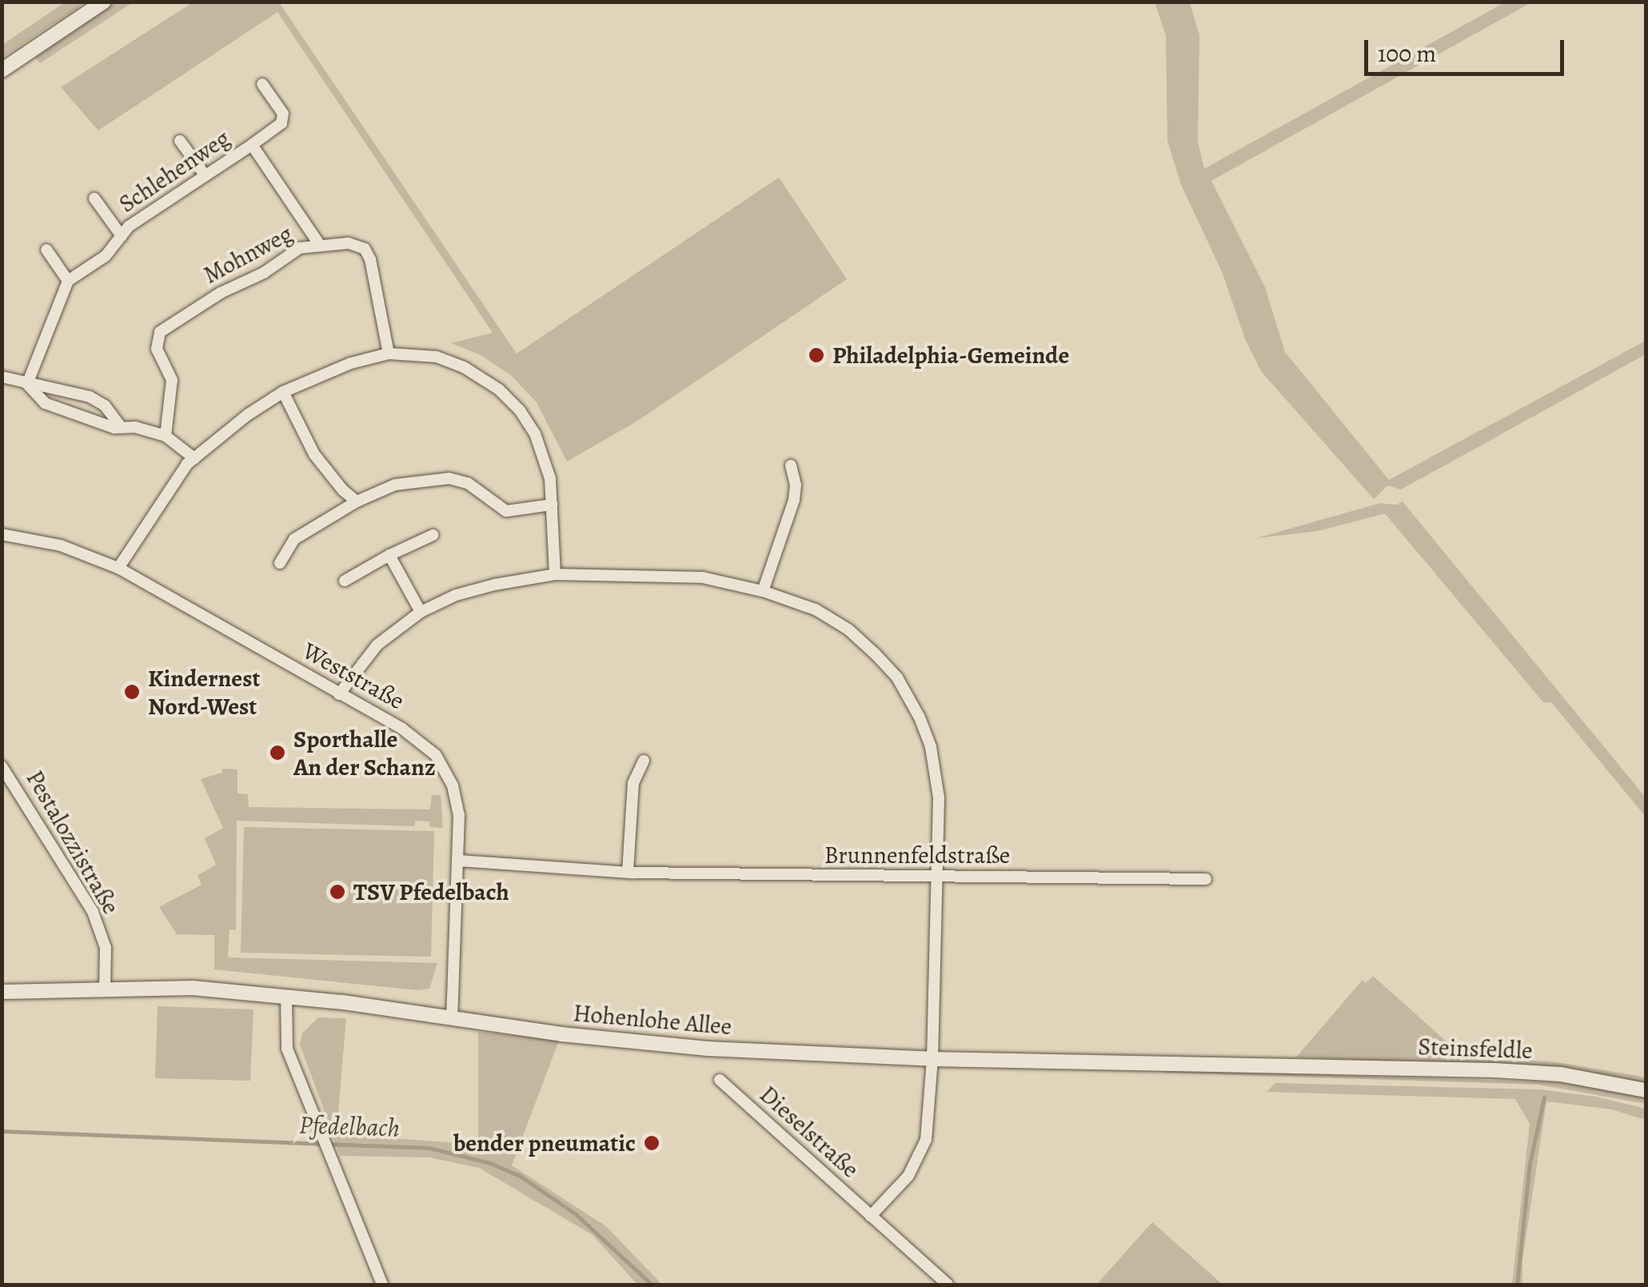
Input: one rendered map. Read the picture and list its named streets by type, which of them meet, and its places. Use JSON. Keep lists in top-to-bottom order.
{
  "streets": {
    "street": [
      "Schlehenweg",
      "Mohnweg",
      "Weststraße",
      "Pestalozzistraße",
      "Brunnenfeldstraße",
      "Hohenlohe Allee",
      "Steinsfeldle",
      "Dieselstraße"
    ]
  },
  "crossings": [
    ["Schlehenweg", "Mohnweg"],
    ["Weststraße", "Brunnenfeldstraße"],
    ["Weststraße", "Hohenlohe Allee"],
    ["Pestalozzistraße", "Hohenlohe Allee"],
    ["Hohenlohe Allee", "Steinsfeldle"]
  ],
  "water": ["Pfedelbach"],
  "places": [
    "Philadelphia-Gemeinde",
    "Kindernest Nord-West",
    "Sporthalle An der Schanz",
    "TSV Pfedelbach",
    "bender pneumatic"
  ],
  "scale_bar": "100 m"
}
